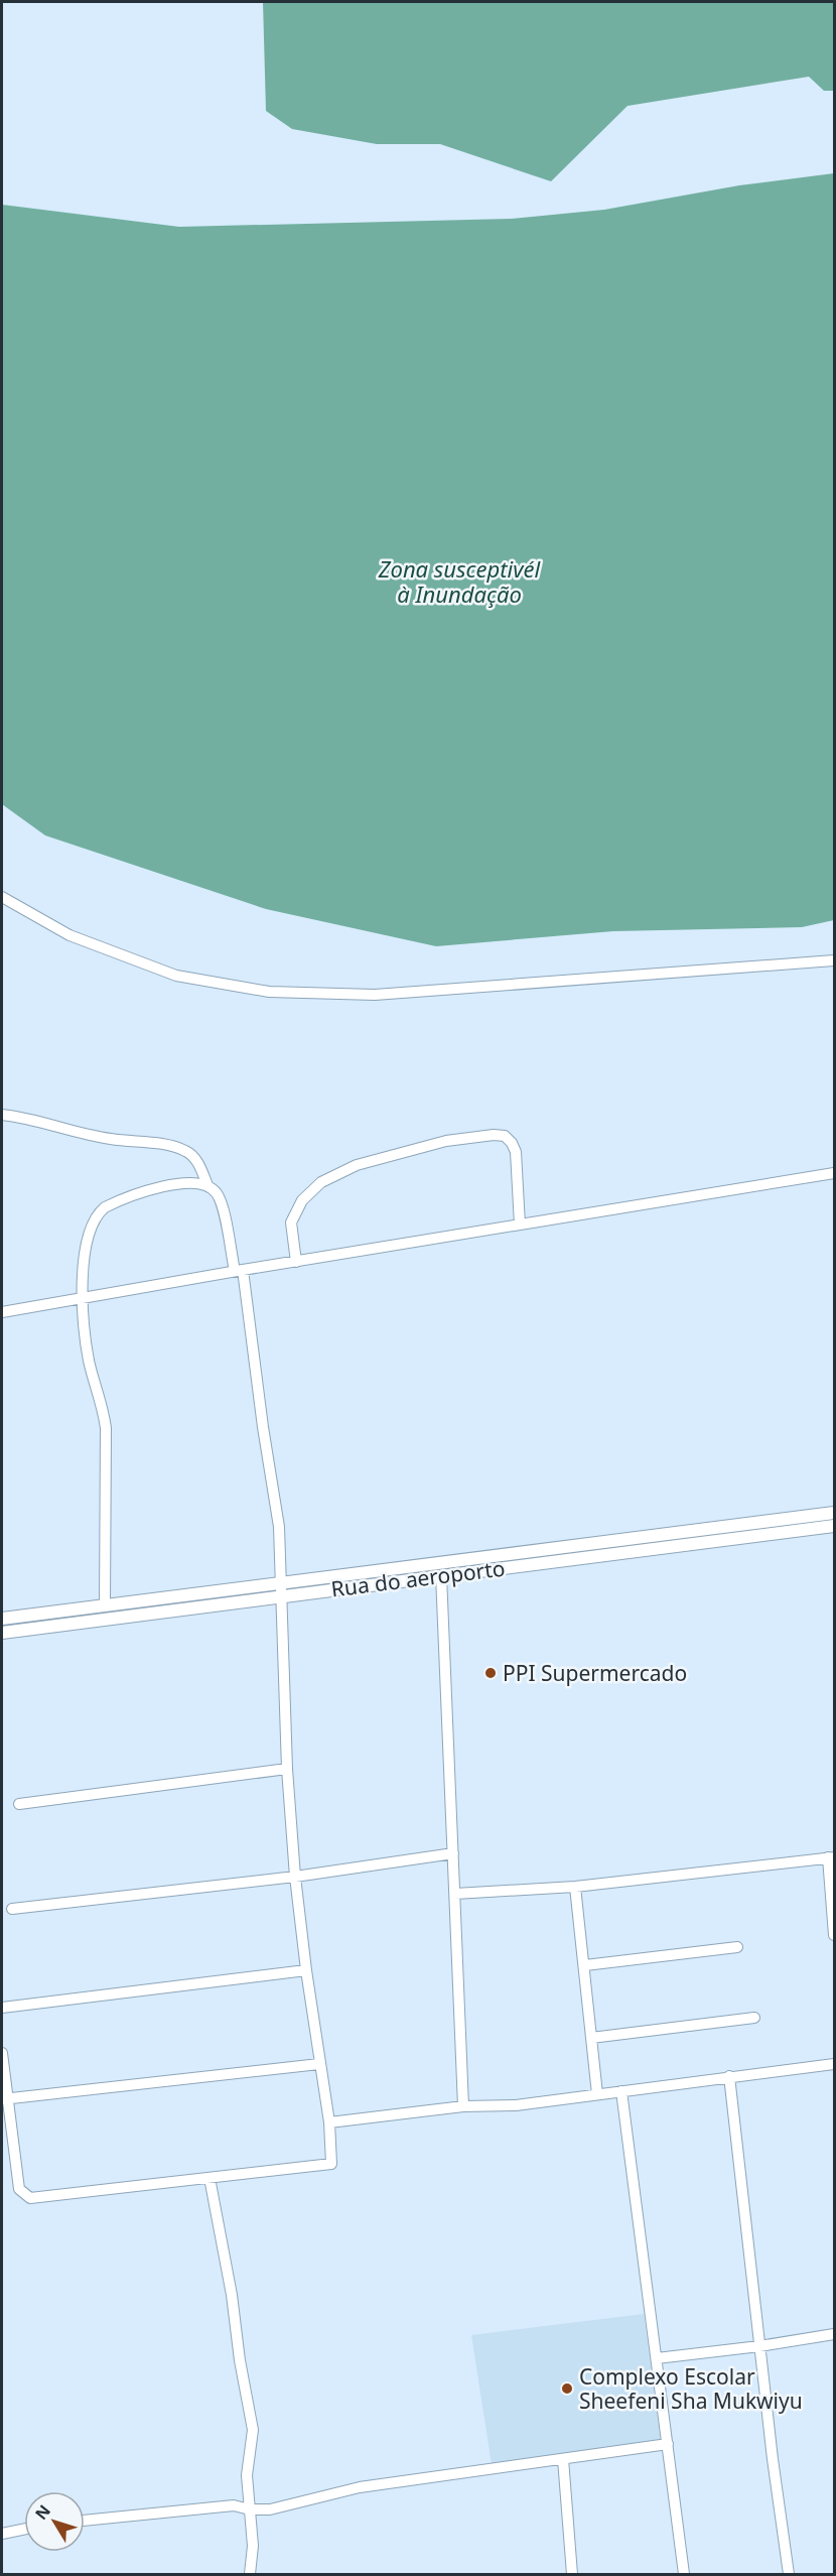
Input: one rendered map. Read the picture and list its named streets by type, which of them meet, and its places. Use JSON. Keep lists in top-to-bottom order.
{
  "streets": {
    "main road": ["Rua do aeroporto"]
  },
  "water": ["Zona susceptivél à Inundação"],
  "places": ["PPI Supermercado", "Complexo Escolar Sheefeni Sha Mukwiyu"],
  "north": "top left"
}
